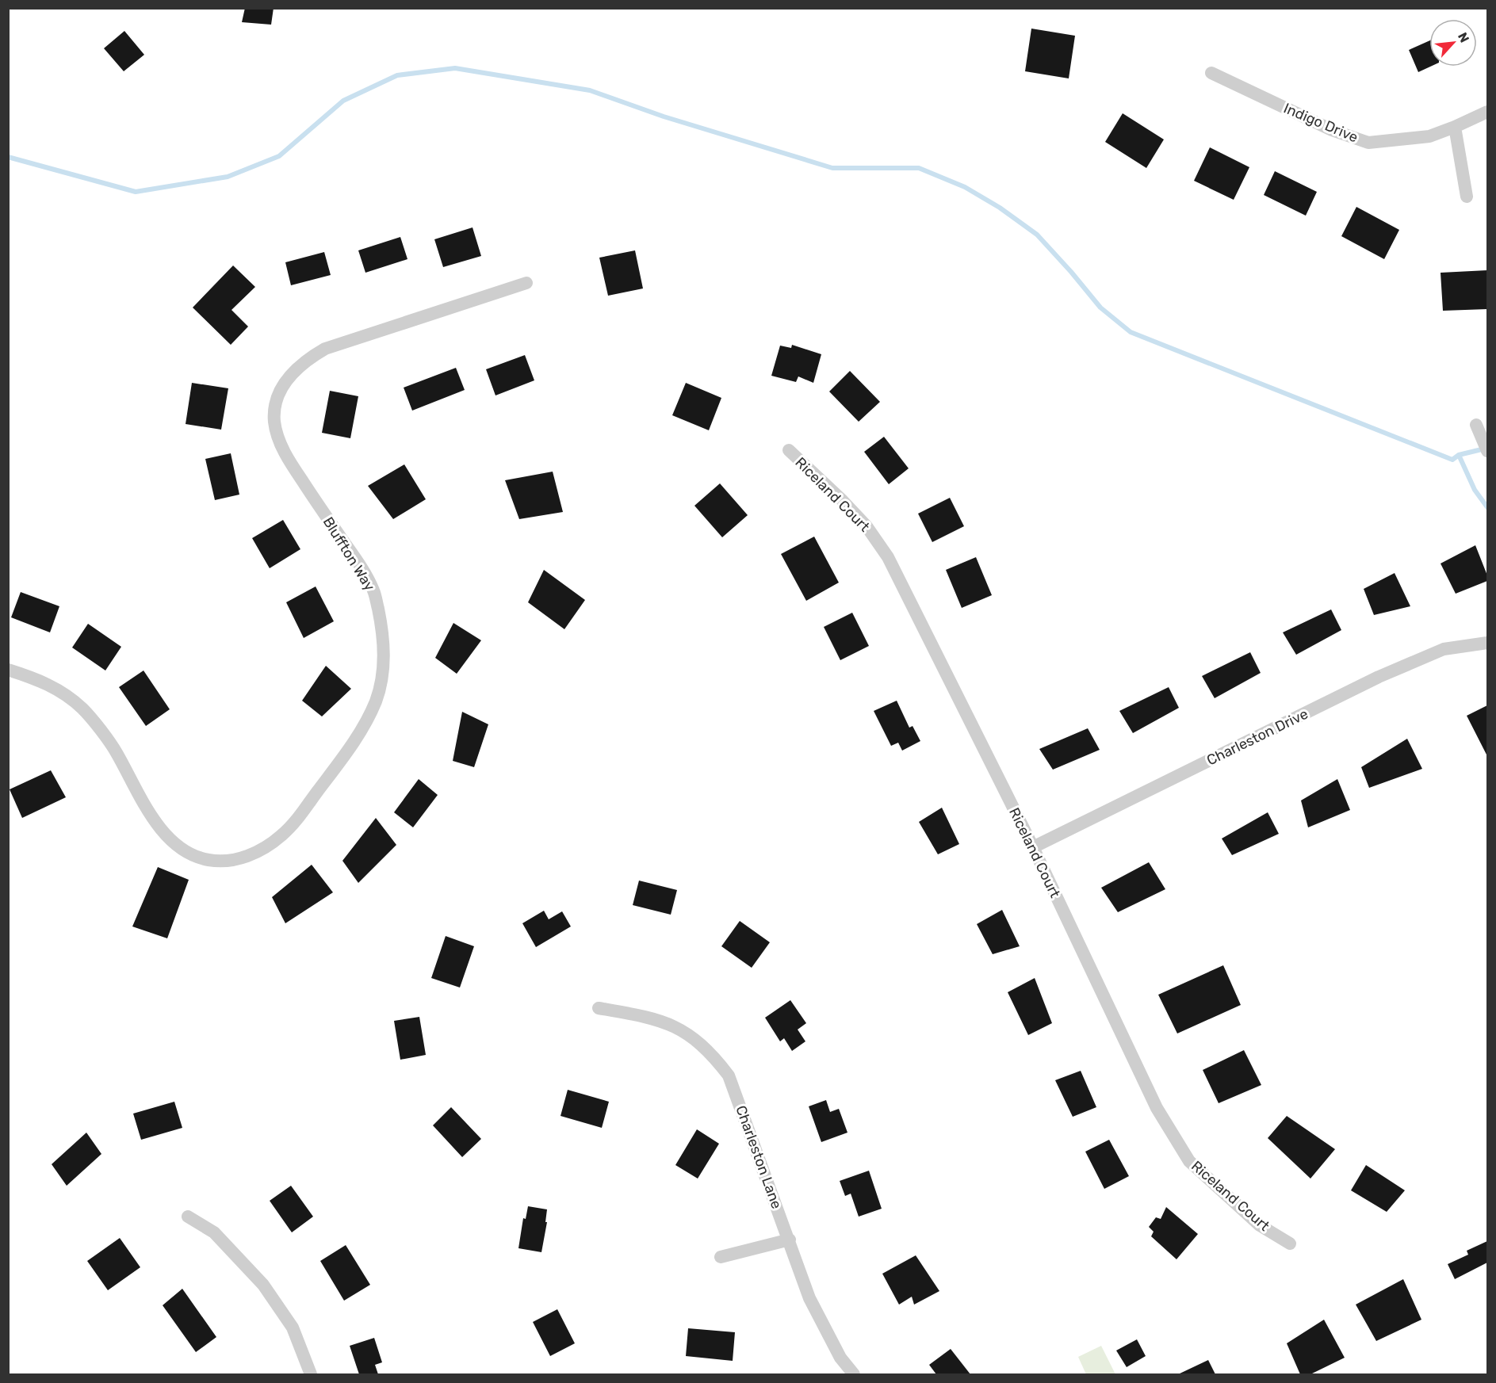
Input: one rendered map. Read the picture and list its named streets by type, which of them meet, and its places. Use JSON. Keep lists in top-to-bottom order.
{
  "streets": {
    "street": [
      "Indigo Drive",
      "Riceland Court",
      "Bluffton Way",
      "Charleston Drive",
      "Charleston Lane"
    ]
  },
  "crossings": [
    ["Riceland Court", "Charleston Drive"]
  ],
  "north": "top right"
}
